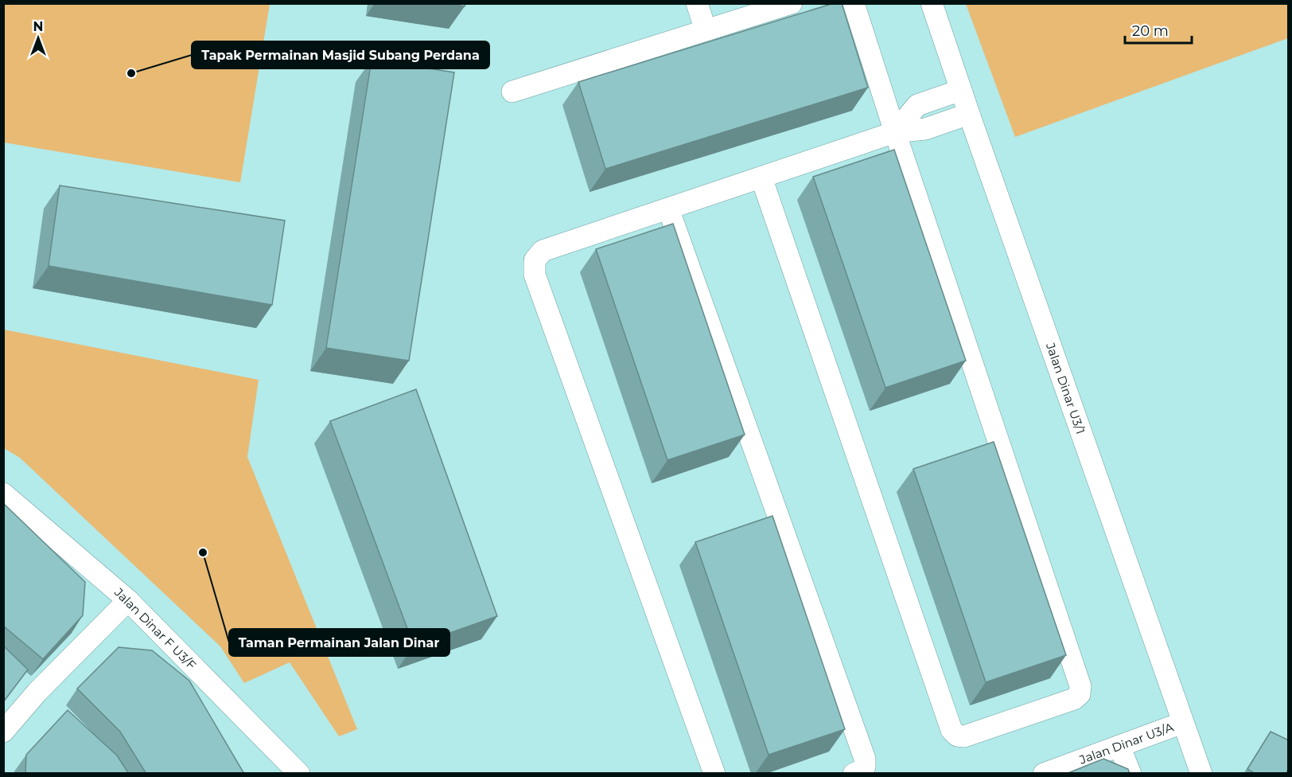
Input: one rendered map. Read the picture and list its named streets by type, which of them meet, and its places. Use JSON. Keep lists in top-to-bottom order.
{
  "streets": {
    "street": ["Jalan Dinar U3/1", "Jalan Dinar F U3/F", "Jalan Dinar U3/A"]
  },
  "crossings": [
    ["Jalan Dinar U3/1", "Jalan Dinar U3/A"]
  ],
  "places": ["Tapak Permainan Masjid Subang Perdana", "Taman Permainan Jalan Dinar"],
  "scale_bar": "20 m",
  "north": "top"
}
